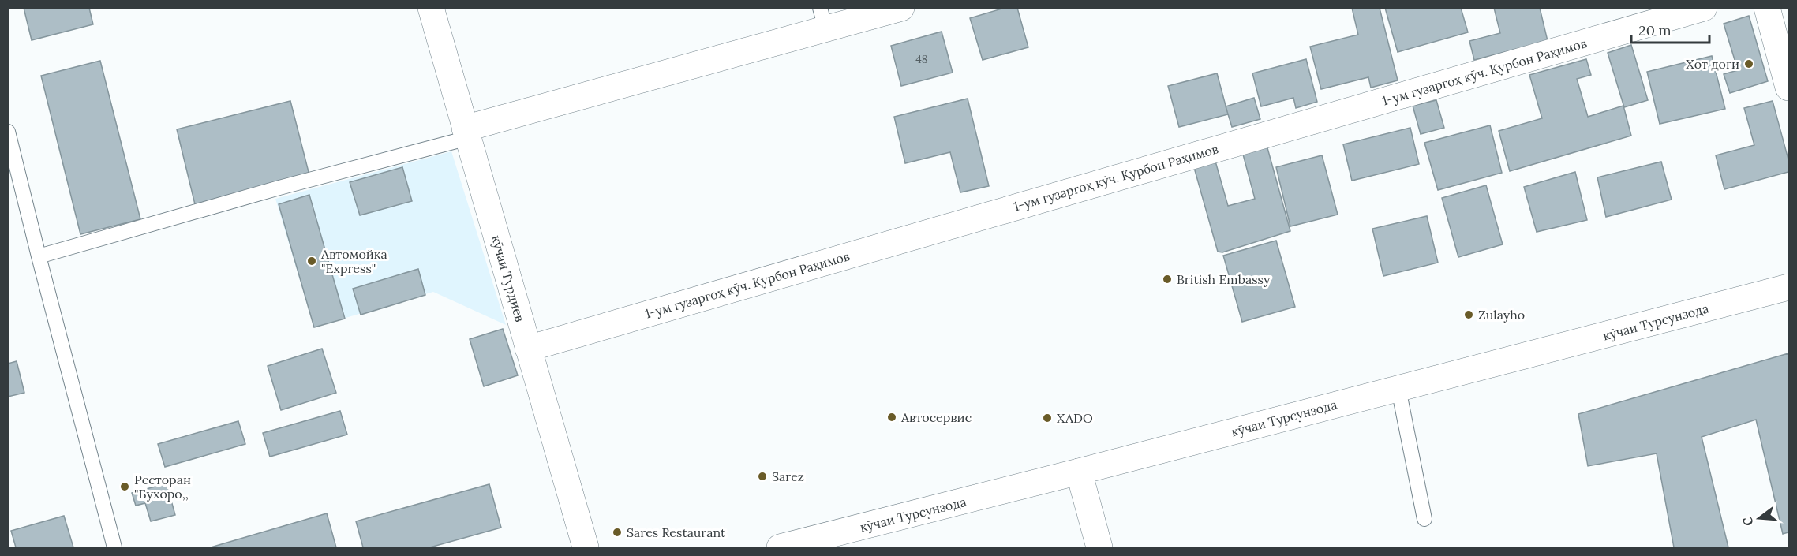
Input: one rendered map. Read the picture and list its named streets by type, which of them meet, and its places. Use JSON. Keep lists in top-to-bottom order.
{
  "streets": {
    "street": ["1-ум гузаргоҳ кӯч. Қурбон Раҳимов", "кӯчаи Турдиев", "кӯчаи Турсунзода"]
  },
  "crossings": [
    ["1-ум гузаргоҳ кӯч. Қурбон Раҳимов", "кӯчаи Турдиев"]
  ],
  "places": [
    "Хот доги",
    "Автомойка \"Express\"",
    "British Embassy",
    "Zulayho",
    "Автосервис",
    "XADO",
    "Sarez",
    "Ресторан \"Бухоро,,",
    "Sares Restaurant"
  ],
  "house_numbers": ["48"],
  "scale_bar": "20 m",
  "north": "left"
}
